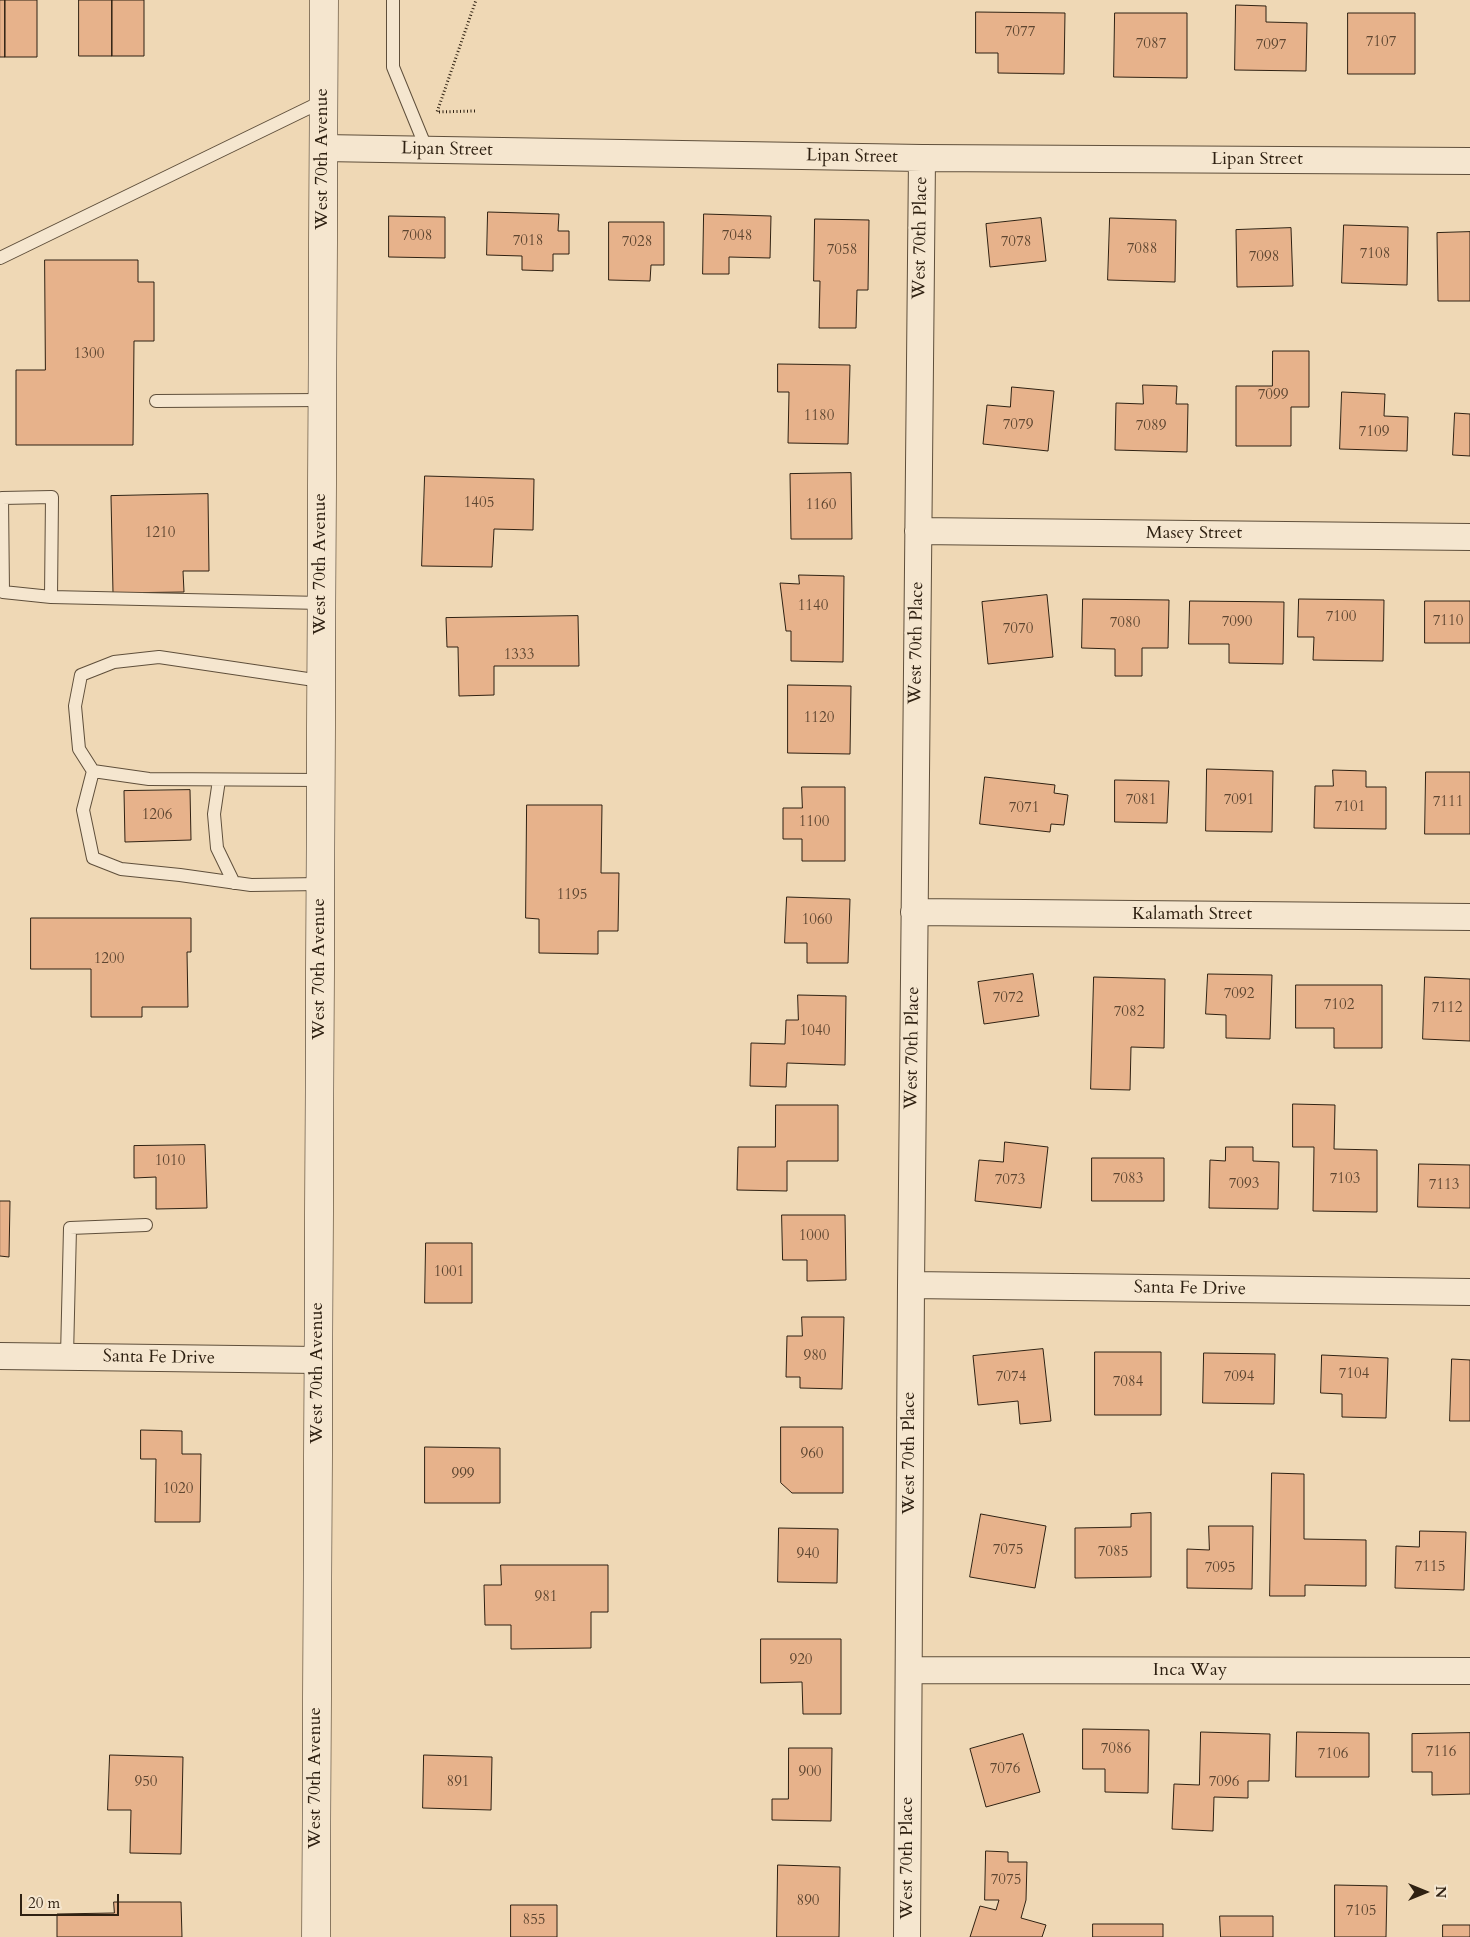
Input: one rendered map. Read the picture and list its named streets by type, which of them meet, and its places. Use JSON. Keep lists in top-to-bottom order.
{
  "streets": {
    "main road": ["West 70th Avenue"],
    "street": [
      "Lipan Street",
      "West 70th Place",
      "Masey Street",
      "Kalamath Street",
      "Santa Fe Drive",
      "Inca Way"
    ]
  },
  "crossings": [
    ["Lipan Street", "West 70th Avenue"],
    ["Lipan Street", "West 70th Place"],
    ["West 70th Avenue", "Santa Fe Drive"],
    ["West 70th Place", "Masey Street"],
    ["West 70th Place", "Kalamath Street"],
    ["West 70th Place", "Santa Fe Drive"],
    ["West 70th Place", "Inca Way"]
  ],
  "house_numbers": [
    "7077",
    "7107",
    "7087",
    "7097",
    "7008",
    "7048",
    "7018",
    "7028",
    "7078",
    "7088",
    "7058",
    "7108",
    "7098",
    "1300",
    "7099",
    "1180",
    "7079",
    "7089",
    "7109",
    "1405",
    "1160",
    "1210",
    "1140",
    "7100",
    "7110",
    "7090",
    "7080",
    "7070",
    "1333",
    "1120",
    "7081",
    "7091",
    "7111",
    "7101",
    "7071",
    "1206",
    "1100",
    "1195",
    "1060",
    "1200",
    "7092",
    "7072",
    "7102",
    "7112",
    "7082",
    "1040",
    "1010",
    "7083",
    "7103",
    "7073",
    "7093",
    "7113",
    "1000",
    "1001",
    "980",
    "7104",
    "7074",
    "7094",
    "7084",
    "960",
    "999",
    "1020",
    "7075",
    "7085",
    "940",
    "7115",
    "7095",
    "981",
    "920",
    "7086",
    "7116",
    "7106",
    "7076",
    "900",
    "950",
    "891",
    "7096",
    "7075",
    "890",
    "7105",
    "855"
  ],
  "scale_bar": "20 m",
  "north": "right"
}
